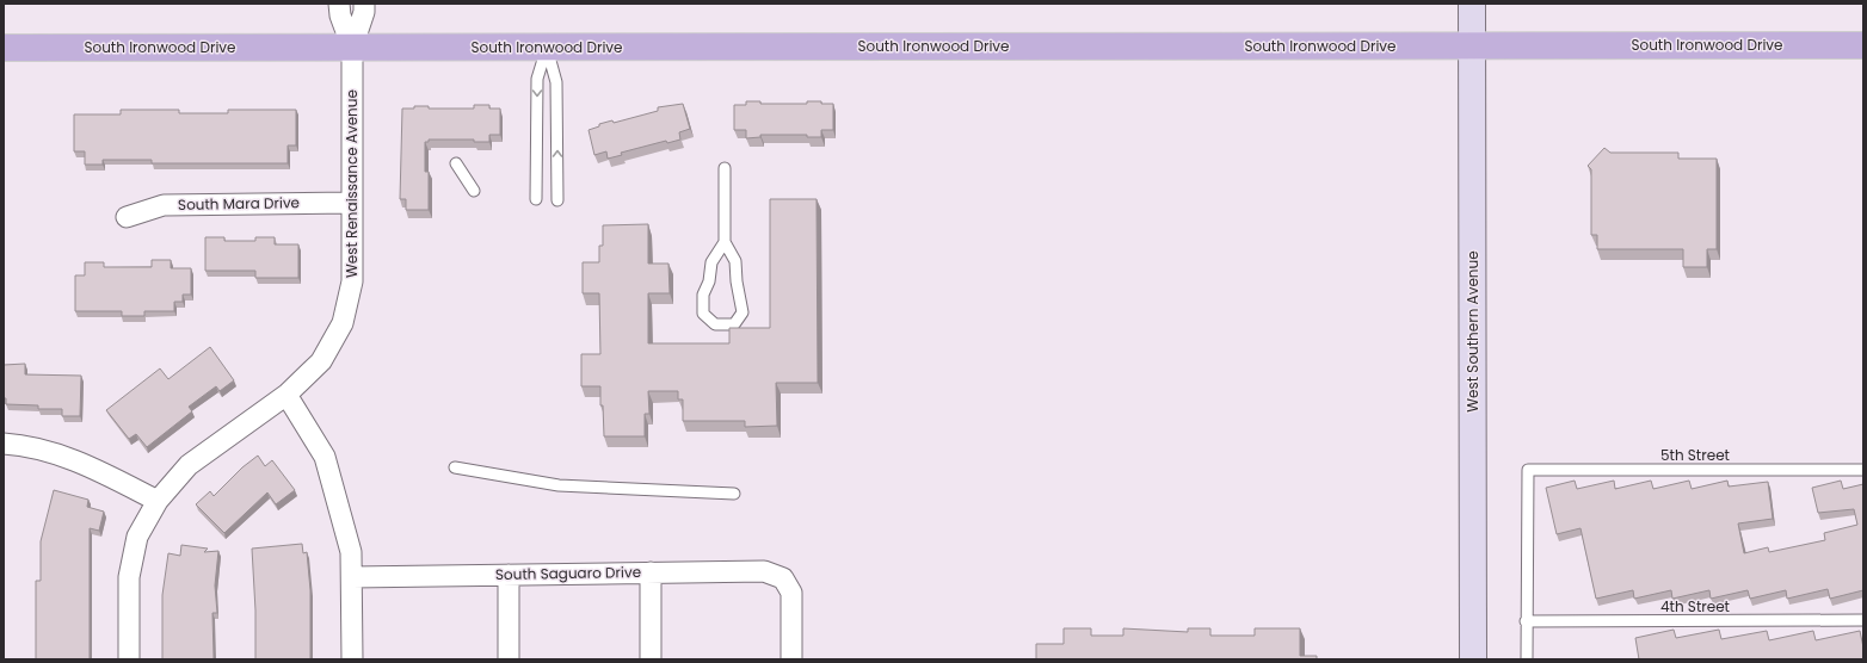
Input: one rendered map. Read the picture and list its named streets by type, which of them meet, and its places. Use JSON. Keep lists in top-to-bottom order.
{
  "streets": {
    "main road": ["South Ironwood Drive", "West Southern Avenue"],
    "street": ["West Renaissance Avenue", "South Mara Drive", "South Saguaro Drive"],
    "lane": ["5th Street", "4th Street"]
  },
  "crossings": [
    ["South Ironwood Drive", "West Renaissance Avenue"],
    ["South Ironwood Drive", "West Southern Avenue"],
    ["West Renaissance Avenue", "South Mara Drive"],
    ["5th Street", "4th Street"]
  ]
}
